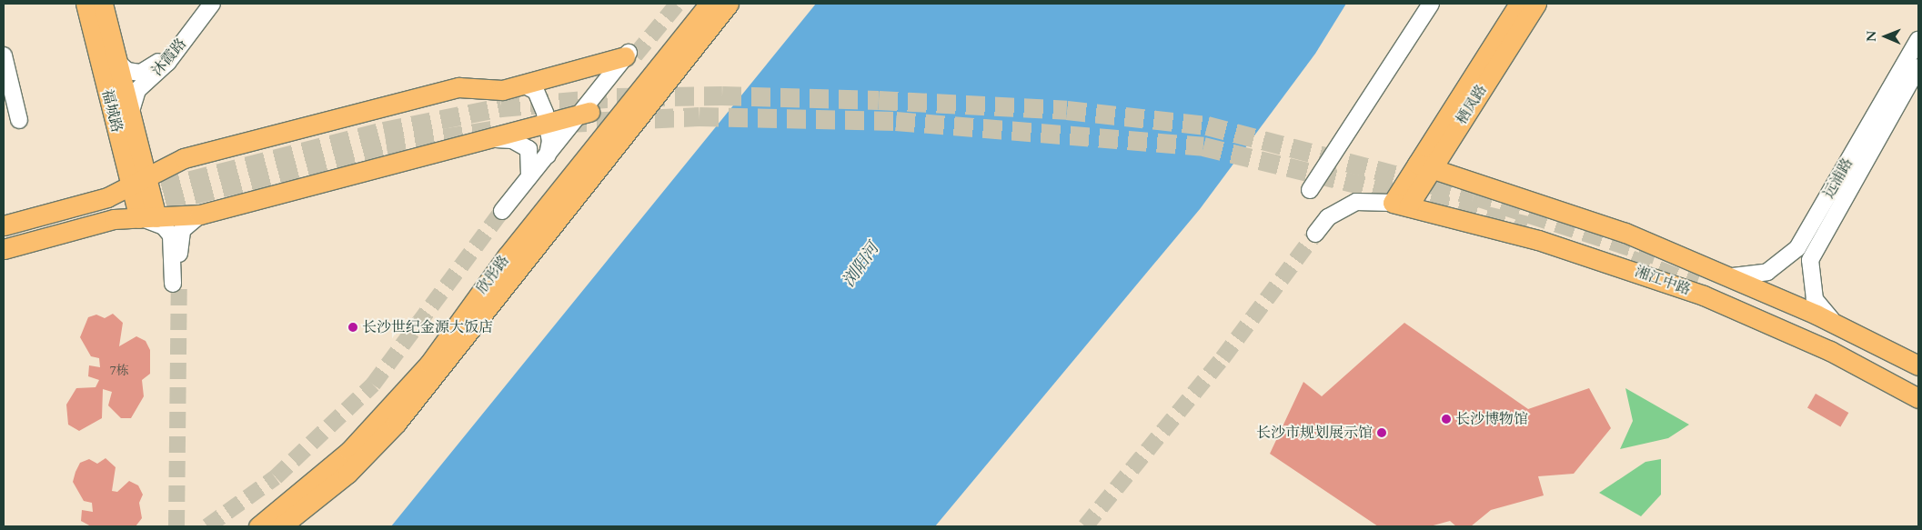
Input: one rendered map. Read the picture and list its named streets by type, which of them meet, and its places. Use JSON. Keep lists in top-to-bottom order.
{
  "streets": {
    "main road": [
      "栖凤路",
      "福城路",
      "欣彤路",
      "湘江中路"
    ],
    "street": ["沐霞路", "远浦路"]
  },
  "crossings": [
    ["沐霞路", "福城路"],
    ["栖凤路", "湘江中路"],
    ["远浦路", "湘江中路"]
  ],
  "water": ["浏阳河"],
  "places": ["长沙世纪金源大饭店", "长沙博物馆", "长沙市规划展示馆"],
  "house_numbers": ["7栋"],
  "north": "left"
}
